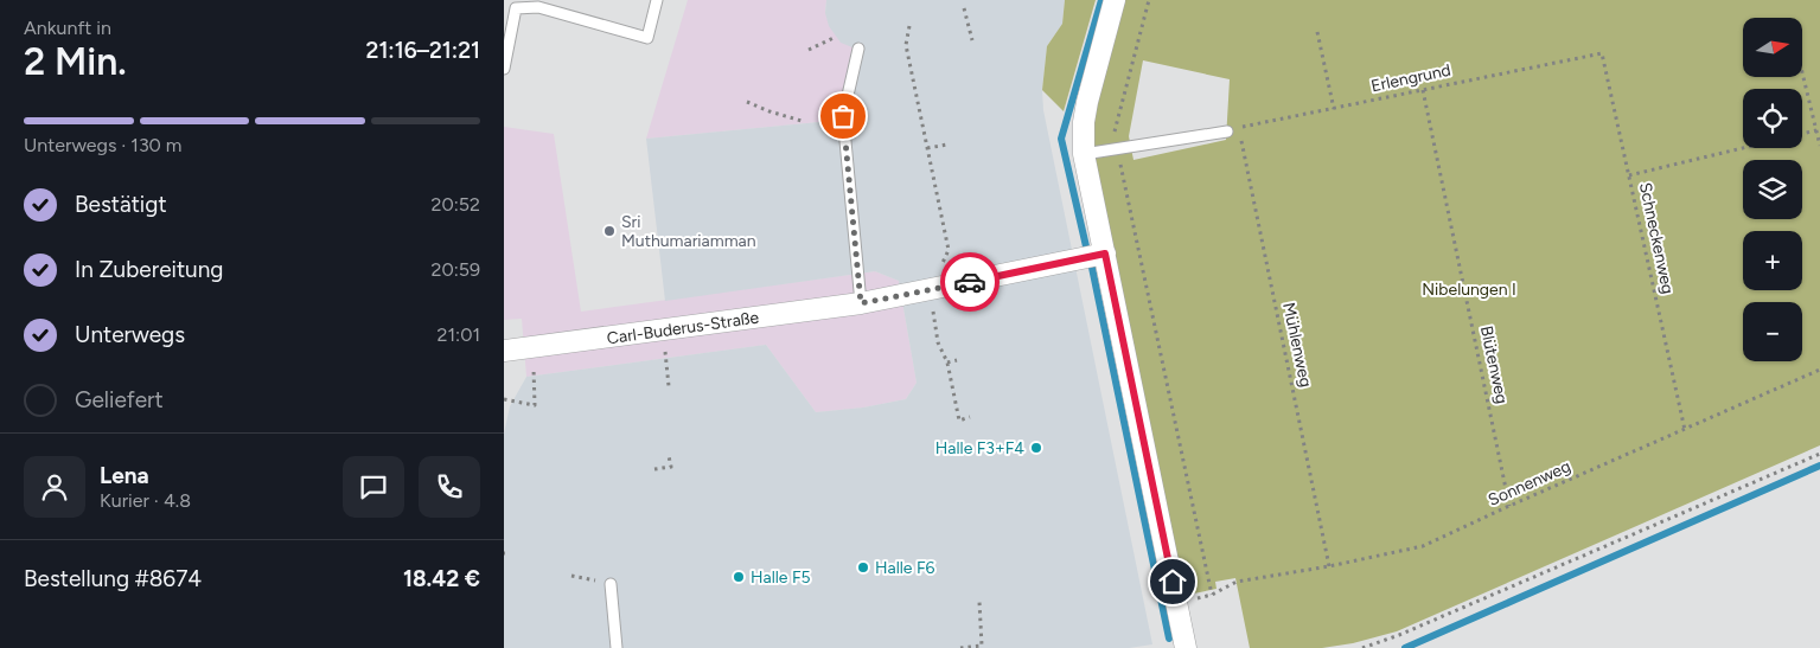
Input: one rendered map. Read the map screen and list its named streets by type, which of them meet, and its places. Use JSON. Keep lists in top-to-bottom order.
{
  "streets": {
    "street": ["Carl-Buderus-Straße"],
    "path": [
      "Erlengrund",
      "Schneckenweg",
      "Mühlenweg",
      "Blütenweg",
      "Sonnenweg"
    ]
  },
  "crossings": [
    ["Erlengrund", "Schneckenweg"],
    ["Erlengrund", "Mühlenweg"],
    ["Erlengrund", "Blütenweg"],
    ["Schneckenweg", "Sonnenweg"],
    ["Mühlenweg", "Sonnenweg"],
    ["Blütenweg", "Sonnenweg"]
  ],
  "parks": ["Nibelungen I"],
  "places": [
    "Sri Muthumariamman",
    "Halle F3+F4",
    "Halle F6",
    "Halle F5"
  ],
  "north": "right",
  "page": {
    "heading": ["2 Min.", "Ankunft in", "21:16–21:21"],
    "panel": [
      "Lena",
      "Kurier · 4.8",
      "Bestellung #8674",
      "18.42 €"
    ],
    "map_buttons": ["+", "−"],
    "bar": "Unterwegs · 130 m",
    "list": [
      ["Bestätigt", "20:52"],
      ["In Zubereitung", "20:59"],
      ["Unterwegs", "21:01"],
      "Geliefert"
    ]
  }
}
